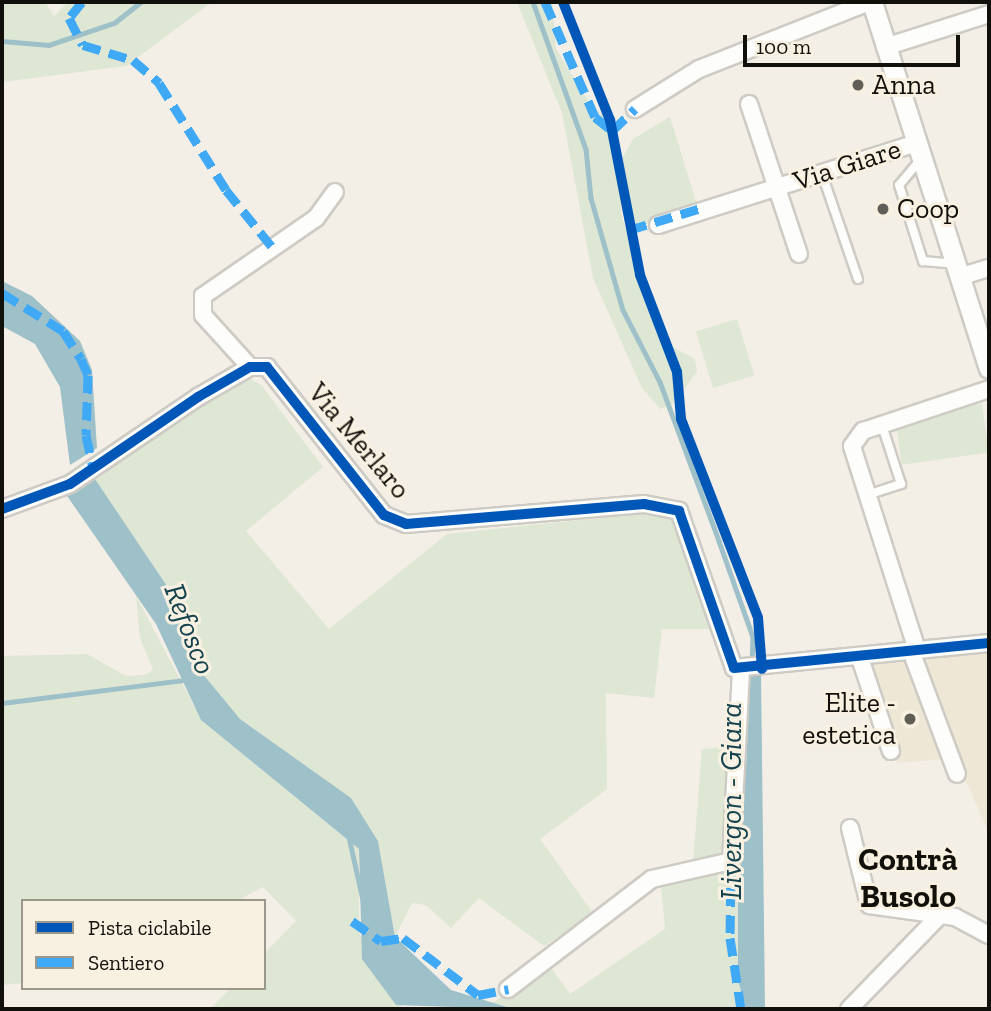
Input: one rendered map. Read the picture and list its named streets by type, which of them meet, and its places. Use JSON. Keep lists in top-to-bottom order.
{
  "streets": {
    "street": ["Via Giare", "Via Merlaro"]
  },
  "districts": ["Contrà Busolo"],
  "water": ["Refosco", "Livergon - Giara"],
  "places": ["Anna", "Coop", "Elite - estetica"],
  "legend": ["Pista ciclabile", "Sentiero"],
  "scale_bar": "100 m"
}
